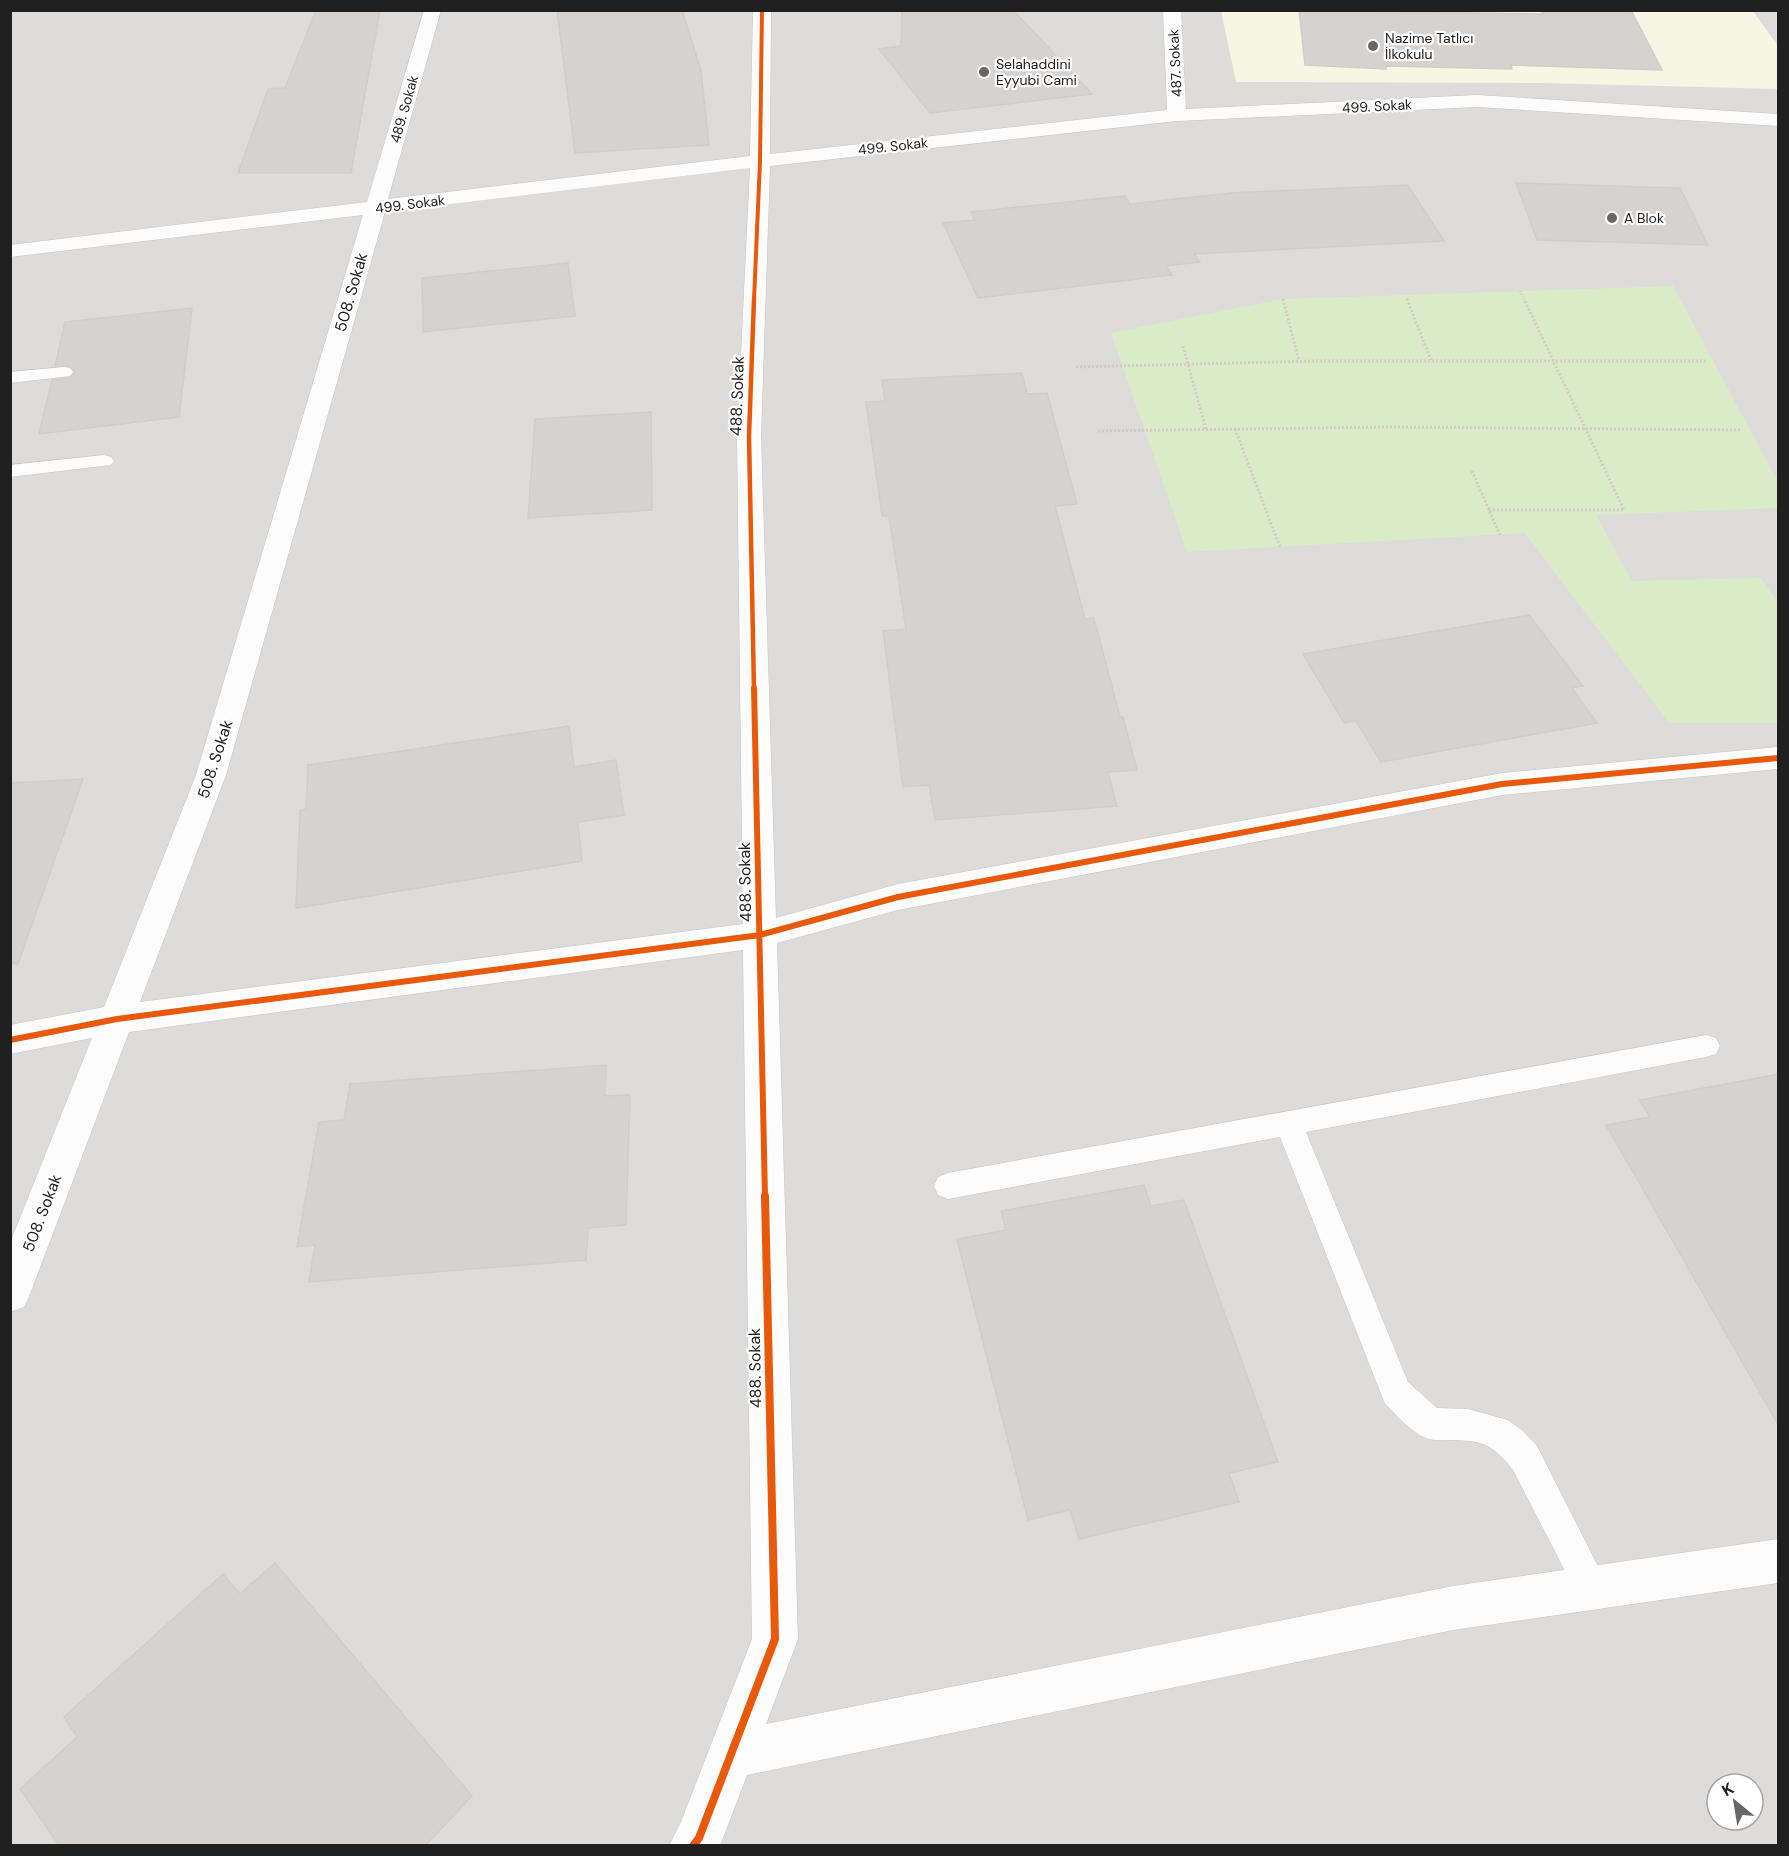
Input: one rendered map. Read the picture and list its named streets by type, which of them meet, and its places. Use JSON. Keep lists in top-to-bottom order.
{
  "streets": {
    "street": [
      "487. Sokak",
      "499. Sokak",
      "489. Sokak",
      "508. Sokak",
      "488. Sokak"
    ]
  },
  "crossings": [
    ["487. Sokak", "499. Sokak"],
    ["499. Sokak", "489. Sokak"],
    ["499. Sokak", "508. Sokak"],
    ["499. Sokak", "488. Sokak"],
    ["489. Sokak", "508. Sokak"]
  ],
  "places": ["Nazime Tatlıcı İlkokulu", "Selahaddini Eyyubi Cami", "A Blok"],
  "north": "top left"
}
